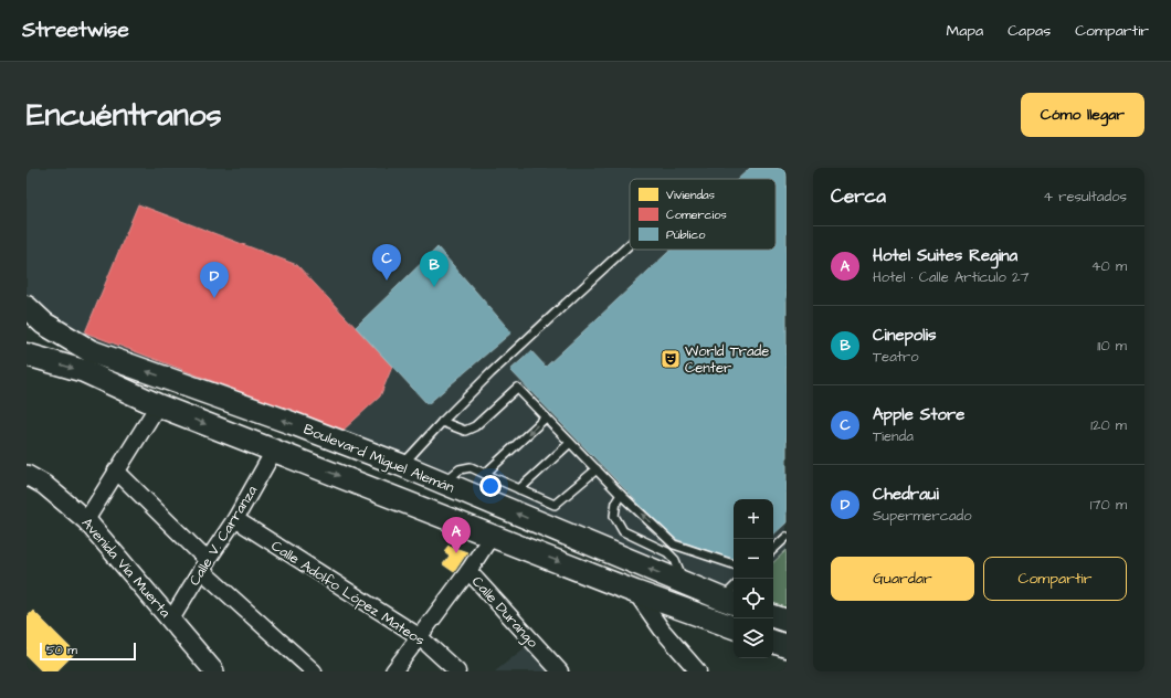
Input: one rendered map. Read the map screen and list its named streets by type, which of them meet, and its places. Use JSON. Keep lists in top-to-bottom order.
{
  "streets": {
    "main road": ["Boulevard Miguel Alemán"],
    "street": [
      "Calle V. Carranza",
      "Avenida Vía Muerta",
      "Calle Adolfo López Mateos",
      "Calle Durango"
    ]
  },
  "crossings": [
    ["Calle V. Carranza", "Avenida Vía Muerta"],
    ["Calle V. Carranza", "Calle Adolfo López Mateos"]
  ],
  "places": {
    "theatre": ["World Trade Center"]
  },
  "legend": ["Viviendas", "Comercios", "Público"],
  "scale_bar": "50 m",
  "page": {
    "header": "Streetwise",
    "nav": ["Mapa", "Capas", "Compartir"],
    "buttons": [
      "Cómo llegar",
      ["Guardar", "Compartir"]
    ],
    "title": "Encuéntranos",
    "heading": ["Cerca", "4 resultados"],
    "list": [
      {
        "mark": "A",
        "name": "Hotel Suites Regina",
        "note": "Hotel · Calle Artículo 27",
        "value": "40 m"
      },
      {
        "mark": "B",
        "name": "Cinepolis",
        "note": "Teatro",
        "value": "110 m"
      },
      {
        "mark": "C",
        "name": "Apple Store",
        "note": "Tienda",
        "value": "120 m"
      },
      {
        "mark": "D",
        "name": "Chedraui",
        "note": "Supermercado",
        "value": "170 m"
      }
    ],
    "pins": [
      "C",
      "B",
      "D",
      "A"
    ],
    "map_buttons": ["+", "−"],
    "scale": "50 m"
  }
}
